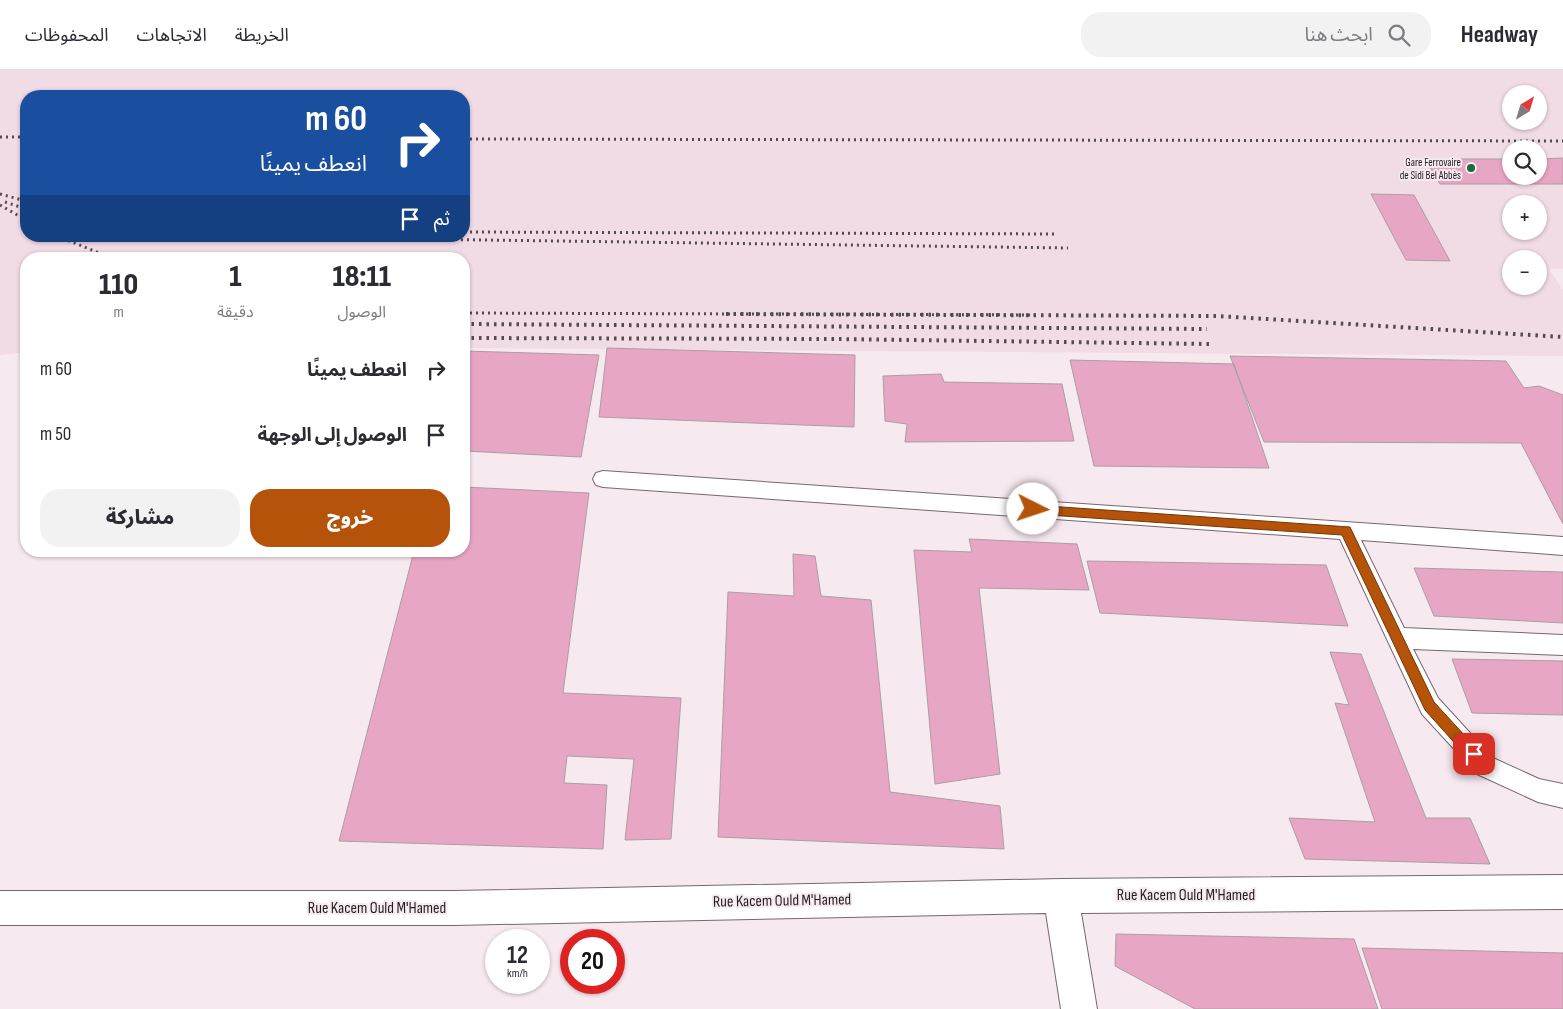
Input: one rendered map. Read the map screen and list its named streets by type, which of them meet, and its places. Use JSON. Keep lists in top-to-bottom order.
{
  "streets": {
    "street": ["Rue Kacem Ould M'Hamed"]
  },
  "places": ["Gare Ferrovaire de Sidi Bel Abbès"],
  "north": "top right",
  "page": {
    "header": "Headway",
    "search": "ابحث هنا",
    "nav": ["الخريطة", "الاتجاهات", "المحفوظات"],
    "map_buttons": ["+", "−"],
    "turn": ["60 m", "انعطف يمينًا"],
    "then": "ثم",
    "eta": [
      "18:11",
      "الوصول",
      "1",
      "دقيقة",
      "110",
      "m"
    ],
    "list": [
      {
        "name": "انعطف يمينًا",
        "value": "60 m"
      },
      {
        "name": "الوصول إلى الوجهة",
        "value": "50 m"
      }
    ],
    "buttons": ["خروج", "مشاركة"],
    "speed": "12 km/h",
    "limit": "20"
  }
}
